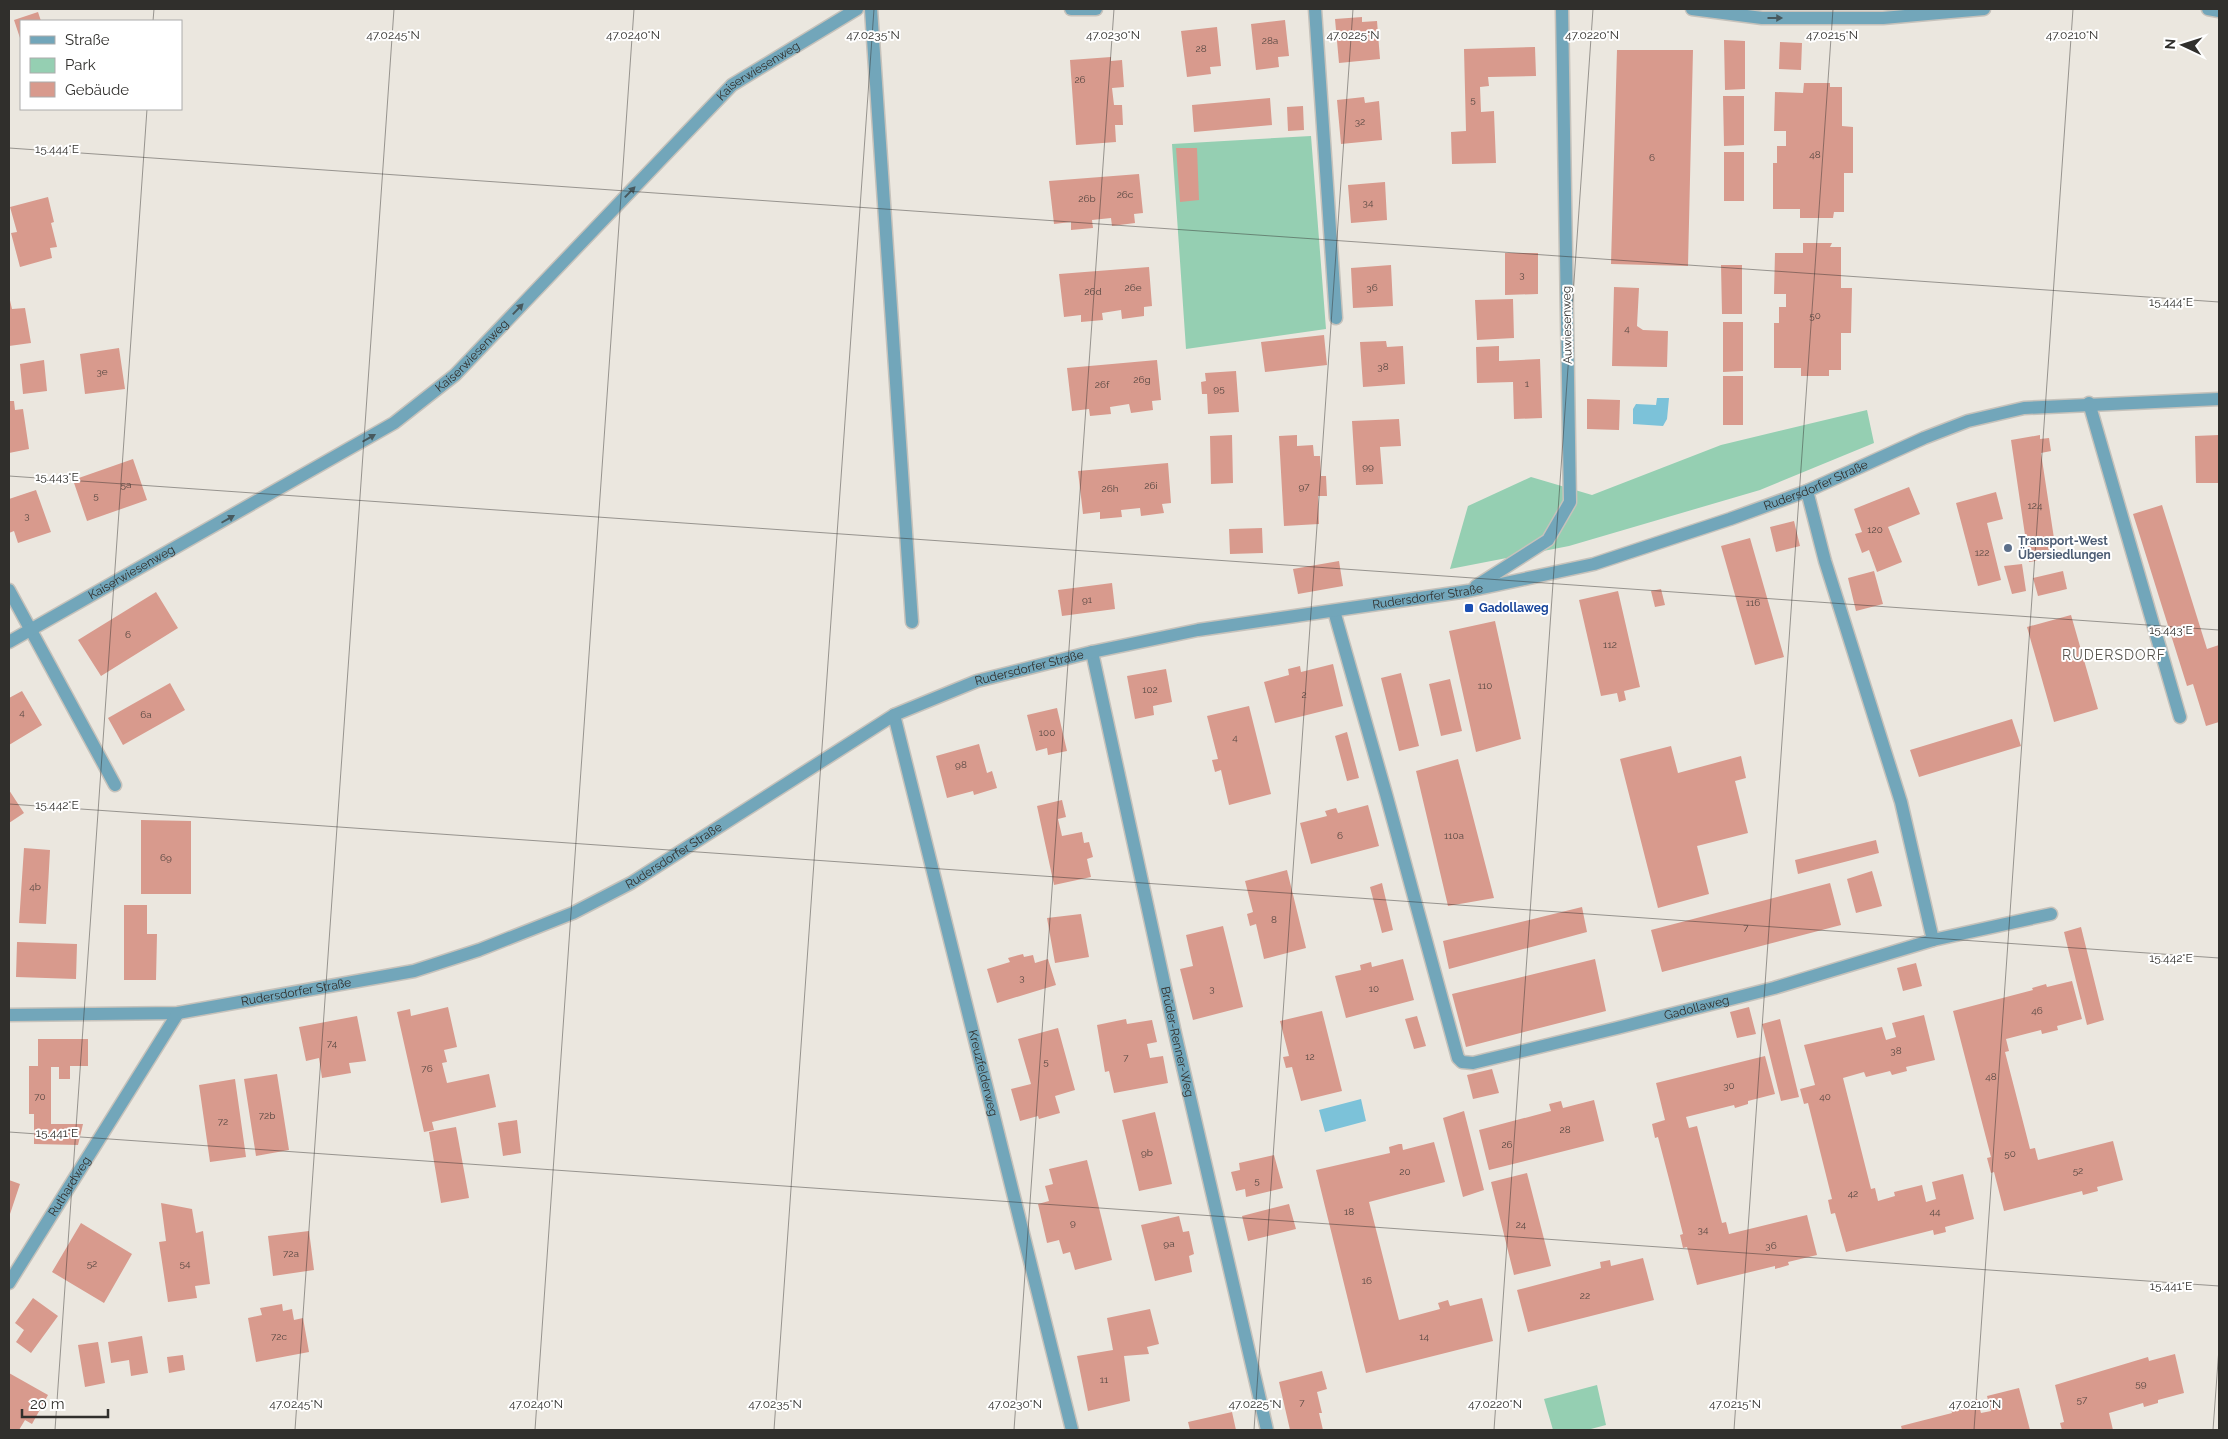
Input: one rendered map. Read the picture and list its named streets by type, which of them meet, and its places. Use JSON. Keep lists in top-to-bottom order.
{
  "streets": {
    "street": [
      "Kaiserwiesenweg",
      "Auwiesenweg",
      "Rudersdorfer Straße",
      "Gadollaweg",
      "Brüder-Renner-Weg",
      "Kreuzfelderweg",
      "Ruthardweg"
    ]
  },
  "crossings": [
    ["Auwiesenweg", "Rudersdorfer Straße"],
    ["Rudersdorfer Straße", "Gadollaweg"],
    ["Rudersdorfer Straße", "Brüder-Renner-Weg"],
    ["Rudersdorfer Straße", "Kreuzfelderweg"],
    ["Rudersdorfer Straße", "Ruthardweg"]
  ],
  "one_way": ["Kaiserwiesenweg"],
  "districts": ["RUDERSDORF"],
  "places": {
    "other": ["Transport-West Übersiedlungen"],
    "transit": ["Gadollaweg"]
  },
  "house_numbers": [
    "28a",
    "28",
    "26",
    "5",
    "32",
    "48",
    "6",
    "26c",
    "26b",
    "34",
    "3",
    "26e",
    "36",
    "26d",
    "50",
    "4",
    "38",
    "3e",
    "26g",
    "1",
    "26f",
    "95",
    "99",
    "5a",
    "26i",
    "97",
    "26h",
    "5",
    "124",
    "3",
    "120",
    "122",
    "91",
    "116",
    "6",
    "112",
    "110",
    "102",
    "2",
    "4",
    "6a",
    "100",
    "4",
    "98",
    "6",
    "110a",
    "69",
    "4b",
    "8",
    "7",
    "3",
    "3",
    "10",
    "46",
    "74",
    "38",
    "12",
    "7",
    "5",
    "76",
    "48",
    "30",
    "70",
    "40",
    "72b",
    "72",
    "28",
    "26",
    "9b",
    "50",
    "52",
    "20",
    "5",
    "42",
    "18",
    "44",
    "9",
    "24",
    "34",
    "9a",
    "36",
    "72a",
    "52",
    "54",
    "16",
    "22",
    "72c",
    "14",
    "11",
    "59",
    "57",
    "7"
  ],
  "legend": ["Straße", "Park", "Gebäude"],
  "scale_bar": "20 m",
  "north": "left",
  "coordinates": [
    "47.0245°N",
    "47.0240°N",
    "47.0235°N",
    "47.0230°N",
    "47.0225°N",
    "47.0220°N",
    "47.0215°N",
    "47.0210°N",
    "15.444°E",
    "15.443°E",
    "15.442°E",
    "15.441°E"
  ]
}
